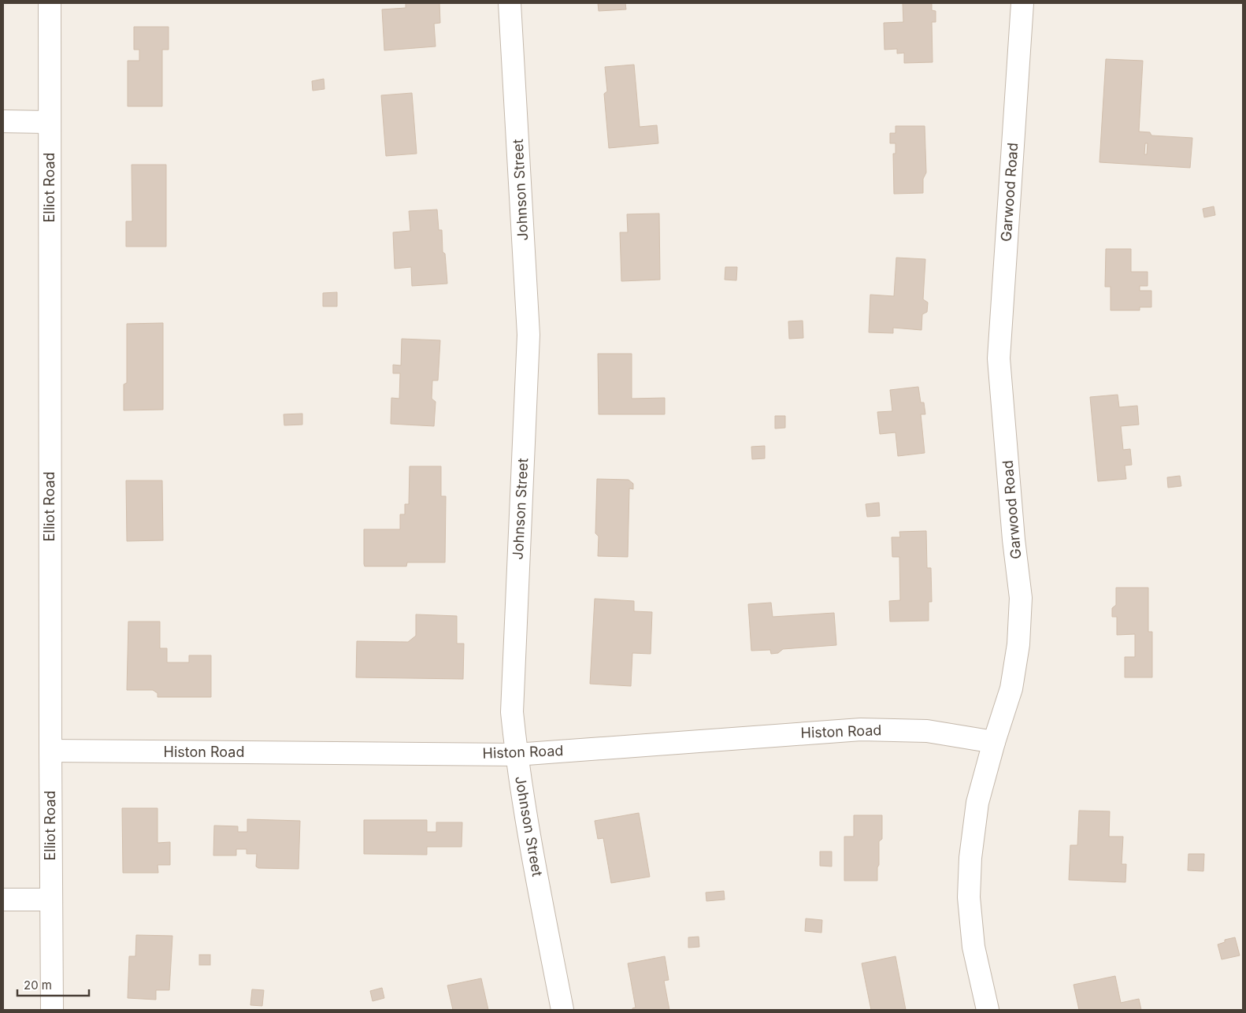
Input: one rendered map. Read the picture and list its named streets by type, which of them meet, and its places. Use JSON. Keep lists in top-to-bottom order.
{
  "streets": {
    "street": [
      "Elliot Road",
      "Johnson Street",
      "Garwood Road",
      "Histon Road"
    ]
  },
  "crossings": [
    ["Elliot Road", "Histon Road"],
    ["Johnson Street", "Histon Road"],
    ["Garwood Road", "Histon Road"]
  ],
  "scale_bar": "20 m"
}
